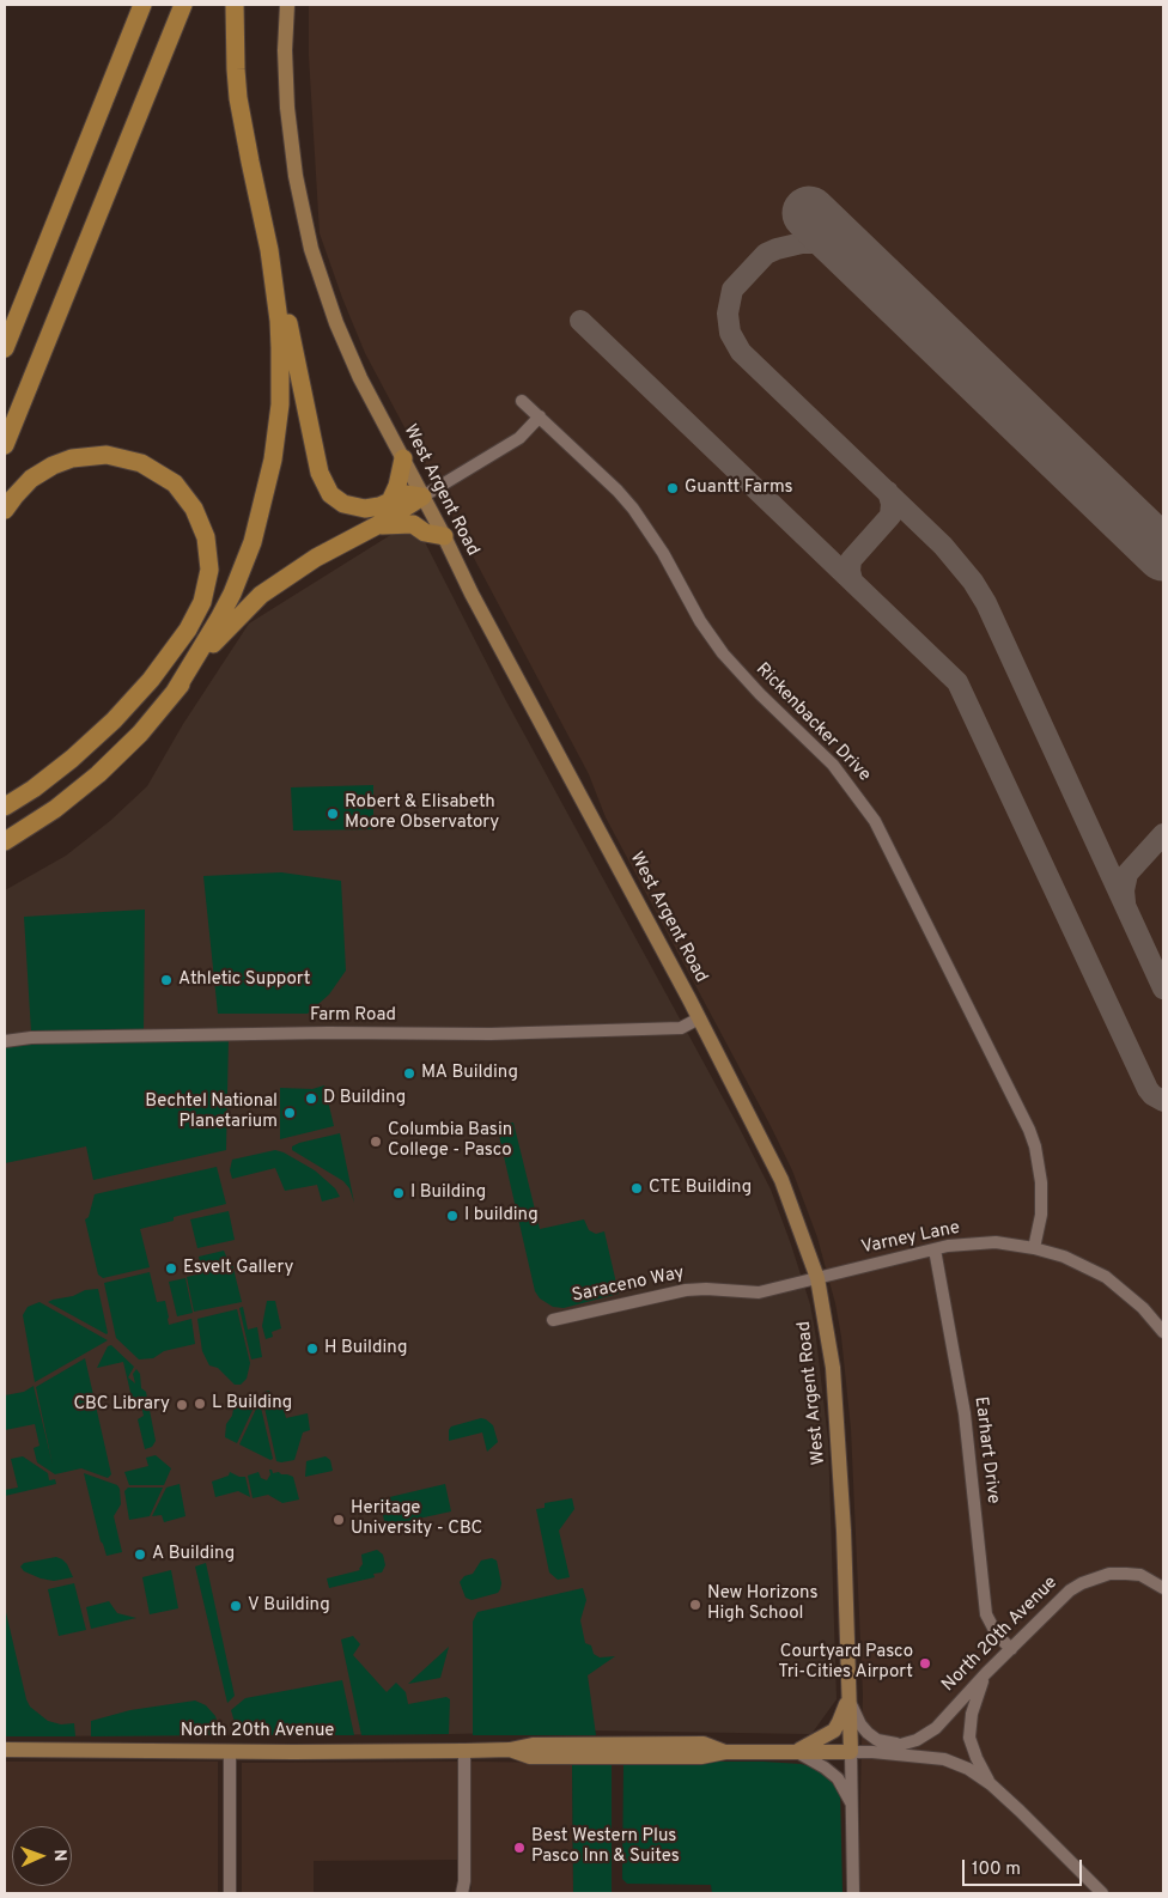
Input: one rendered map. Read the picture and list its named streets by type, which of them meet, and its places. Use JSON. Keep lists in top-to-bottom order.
{
  "streets": {
    "main road": ["West Argent Road", "North 20th Avenue"],
    "street": [
      "Rickenbacker Drive",
      "Farm Road",
      "Varney Lane",
      "Saraceno Way",
      "Earhart Drive"
    ]
  },
  "crossings": [
    ["West Argent Road", "Farm Road"],
    ["West Argent Road", "Varney Lane"],
    ["West Argent Road", "Saraceno Way"],
    ["West Argent Road", "North 20th Avenue"],
    ["Rickenbacker Drive", "Varney Lane"],
    ["Varney Lane", "Saraceno Way"],
    ["Varney Lane", "Earhart Drive"],
    ["Earhart Drive", "North 20th Avenue"]
  ],
  "places": [
    "Guantt Farms",
    "Robert & Elisabeth Moore Observatory",
    "Athletic Support",
    "MA Building",
    "D Building",
    "Bechtel National Planetarium",
    "Columbia Basin College - Pasco",
    "CTE Building",
    "I Building",
    "I building",
    "Esvelt Gallery",
    "H Building",
    "L Building",
    "CBC Library",
    "Heritage University - CBC",
    "A Building",
    "New Horizons High School",
    "V Building",
    "Courtyard Pasco Tri-Cities Airport",
    "Best Western Plus Pasco Inn & Suites"
  ],
  "scale_bar": "100 m",
  "north": "right"
}
